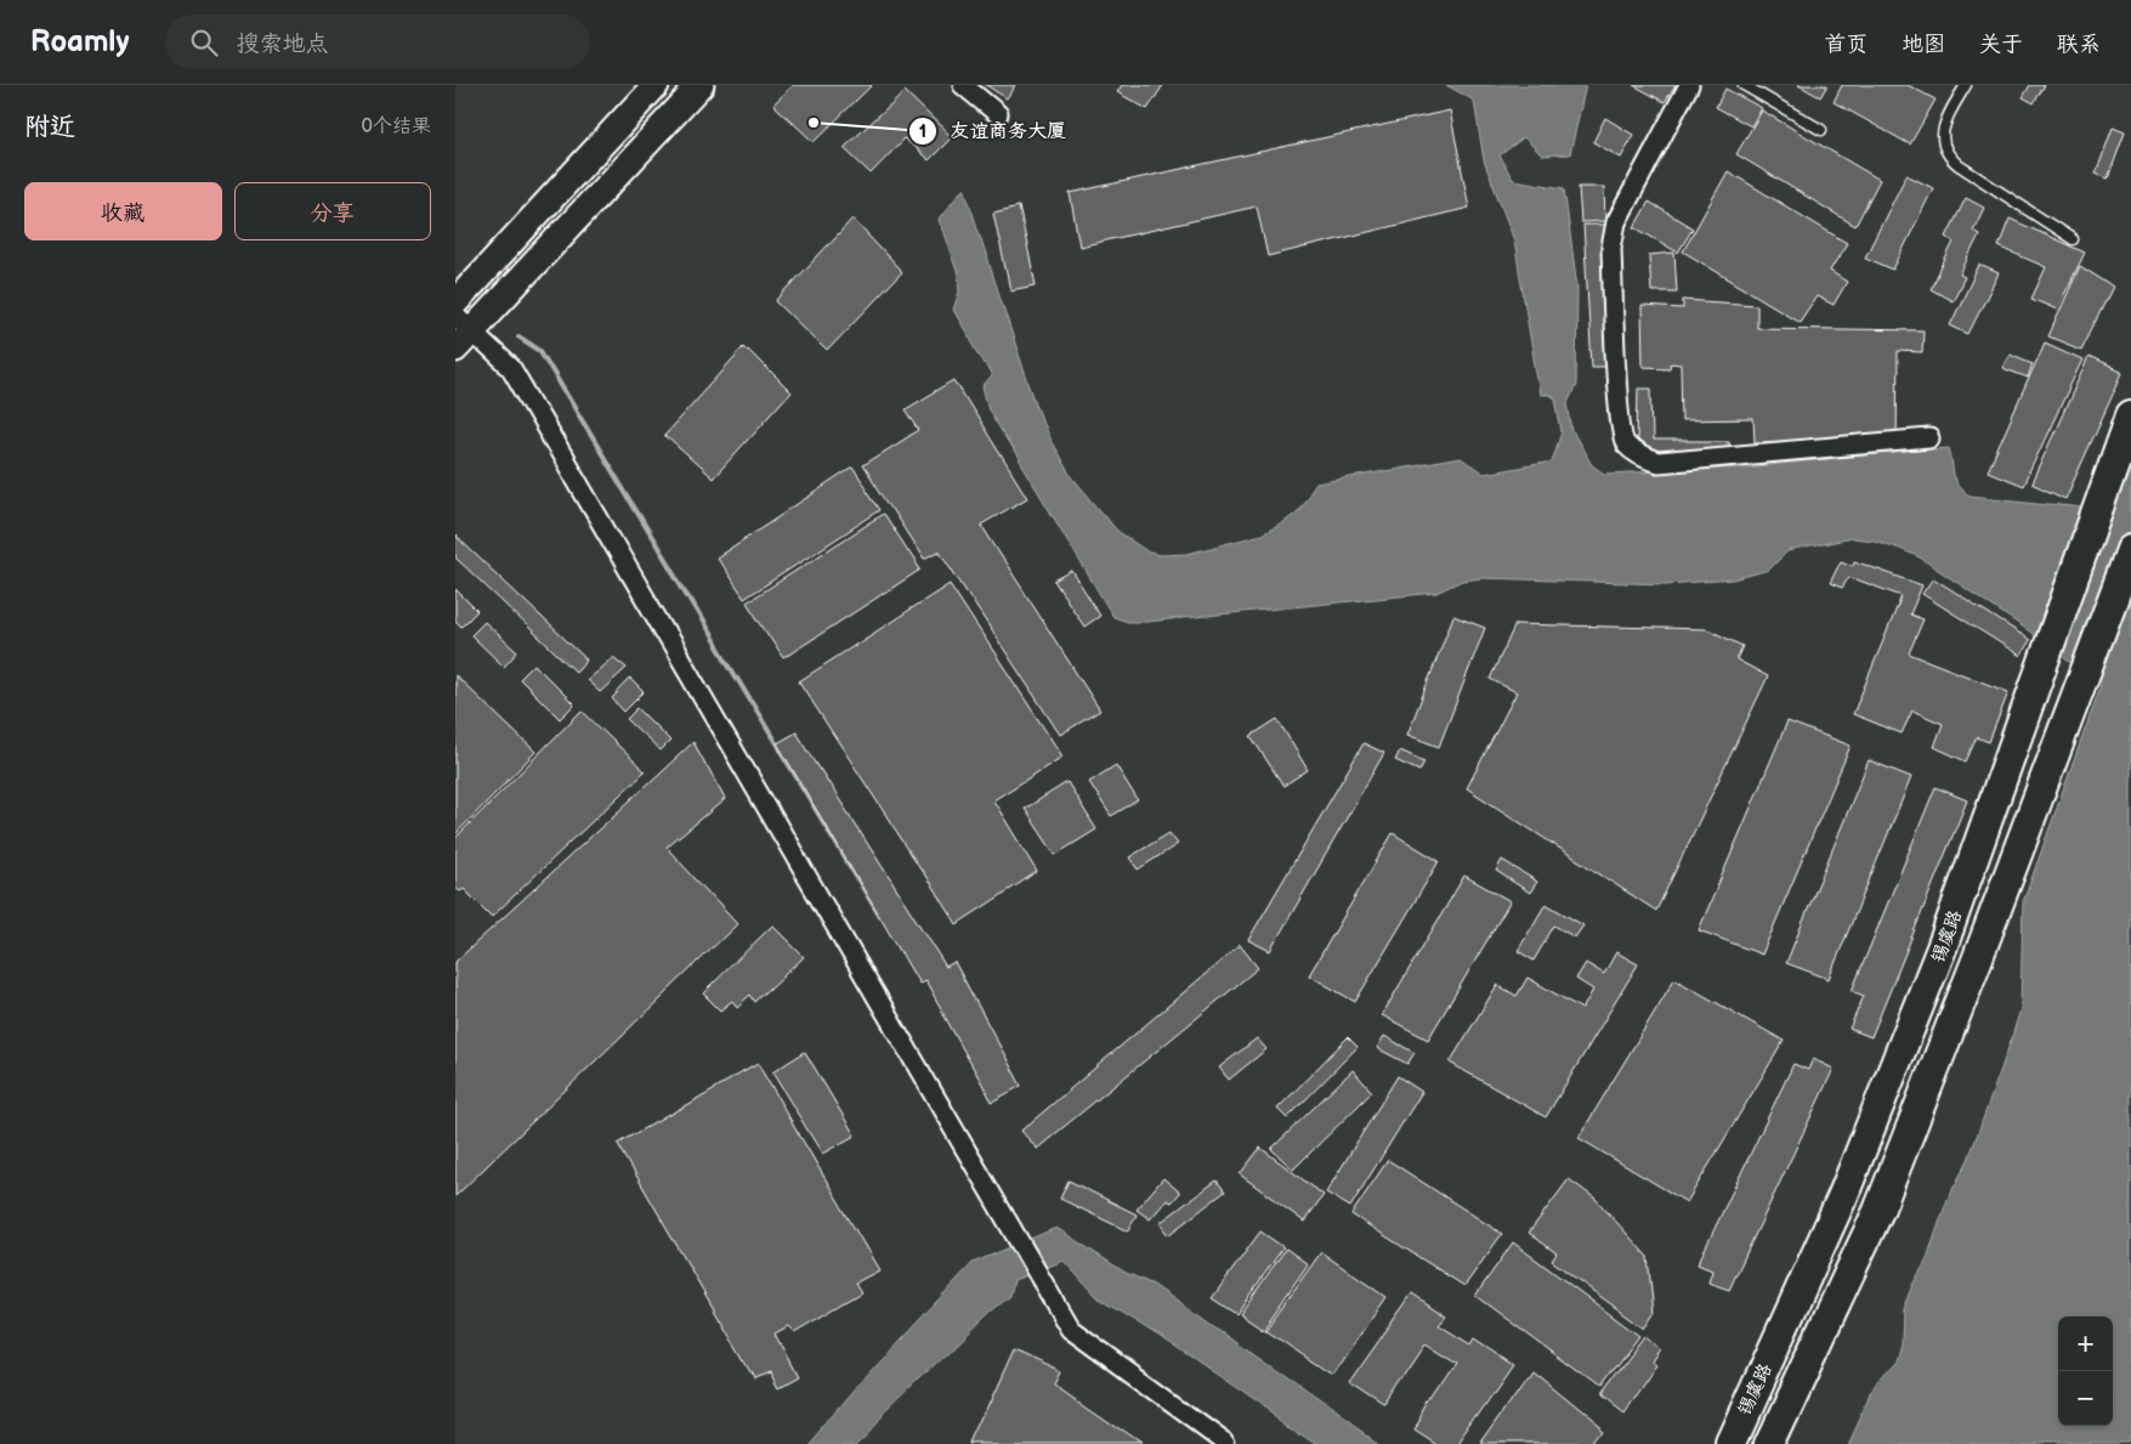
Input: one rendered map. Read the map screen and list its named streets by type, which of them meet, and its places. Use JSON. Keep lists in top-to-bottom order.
{
  "streets": {
    "main road": ["锡虞路"]
  },
  "places": ["友谊商务大厦"],
  "page": {
    "header": "Roamly",
    "search": "搜索地点",
    "nav": [
      "首页",
      "地图",
      "关于",
      "联系"
    ],
    "heading": ["附近", "0个结果"],
    "buttons": ["收藏", "分享"],
    "map_buttons": ["+", "−"]
  }
}
